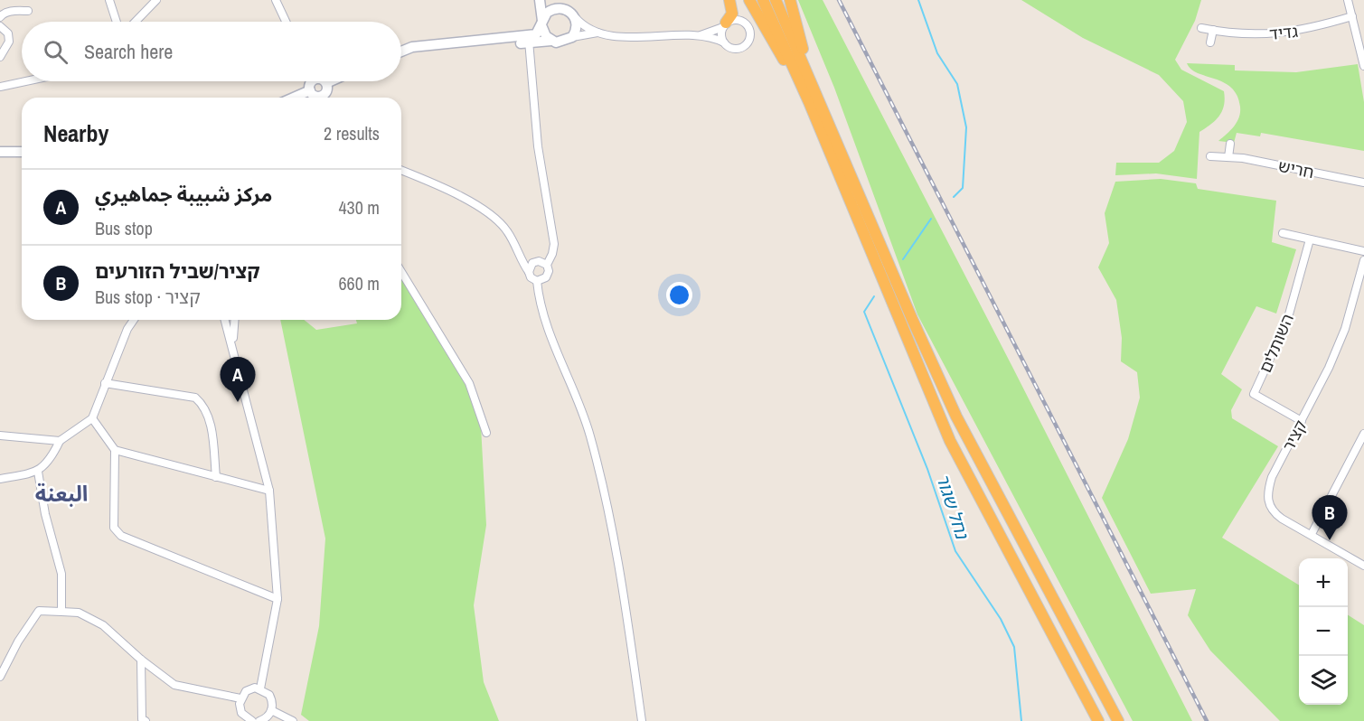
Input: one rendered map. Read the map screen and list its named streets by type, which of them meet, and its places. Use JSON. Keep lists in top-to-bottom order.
{
  "streets": {
    "street": [
      "גדיד",
      "חריש",
      "השותלים",
      "קציר"
    ]
  },
  "crossings": [
    ["השותלים", "קציר"]
  ],
  "districts": ["البعنة"],
  "water": ["נחל שגור"],
  "page": {
    "search": "Search here",
    "heading": ["Nearby", "2 results"],
    "list": [
      {
        "mark": "A",
        "name": "مركز شبيبة جماهيري",
        "note": "Bus stop",
        "value": "430 m"
      },
      {
        "mark": "B",
        "name": "קציר/שביל הזורעים",
        "note": "Bus stop · קציר",
        "value": "660 m"
      }
    ],
    "pins": ["A", "B"],
    "map_buttons": ["+", "−"]
  }
}
